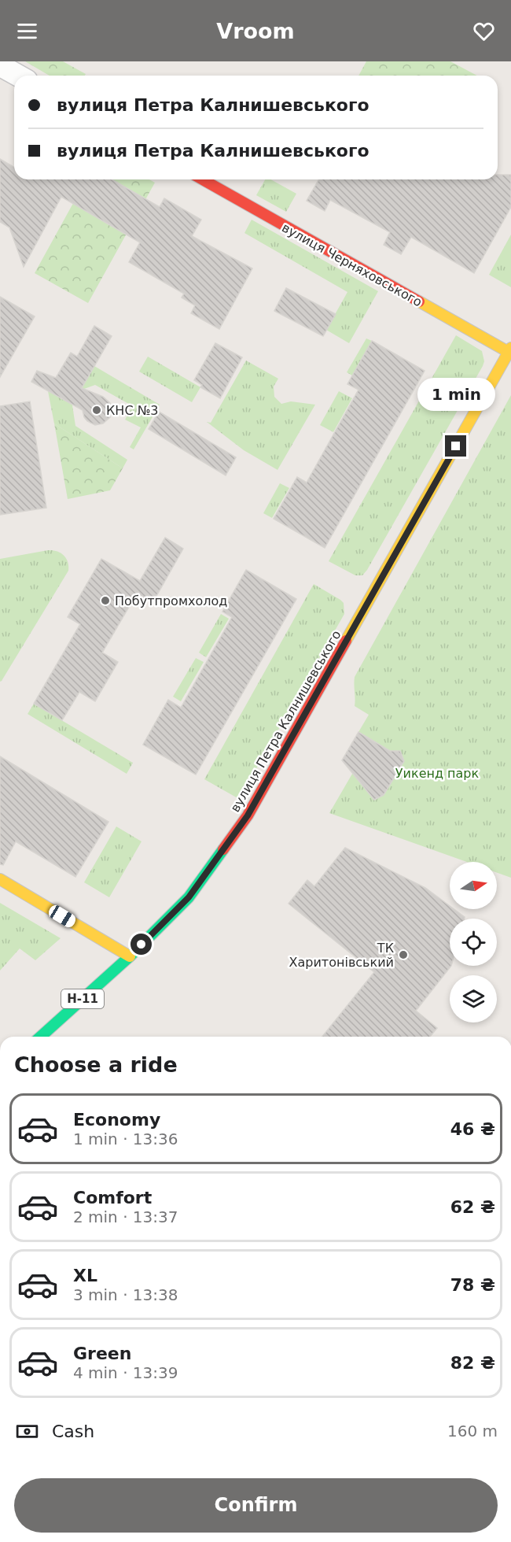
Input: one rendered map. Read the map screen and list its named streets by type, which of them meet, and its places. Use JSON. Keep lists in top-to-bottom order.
{
  "streets": {
    "main road": ["вулиця Черняховського", "вулиця Петра Калнишевського", "Н-11"]
  },
  "crossings": [
    ["вулиця Черняховського", "вулиця Петра Калнишевського"],
    ["вулиця Петра Калнишевського", "Н-11"]
  ],
  "parks": ["Уикенд парк"],
  "places": ["КНС №3", "Побутпромхолод", "ТК Харитонівський"],
  "north": "right",
  "page": {
    "header": "Vroom",
    "banner": ["вулиця Петра Калнишевського", "вулиця Петра Калнишевського"],
    "bubble": "1 min",
    "heading": "Choose a ride",
    "list": [
      {
        "name": "Economy",
        "note": "1 min · 13:36",
        "value": "46 ₴"
      },
      {
        "name": "Comfort",
        "note": "2 min · 13:37",
        "value": "62 ₴"
      },
      {
        "name": "XL",
        "note": "3 min · 13:38",
        "value": "78 ₴"
      },
      {
        "name": "Green",
        "note": "4 min · 13:39",
        "value": "82 ₴"
      }
    ],
    "pay": ["Cash", "160 m"],
    "buttons": "Confirm"
  }
}
